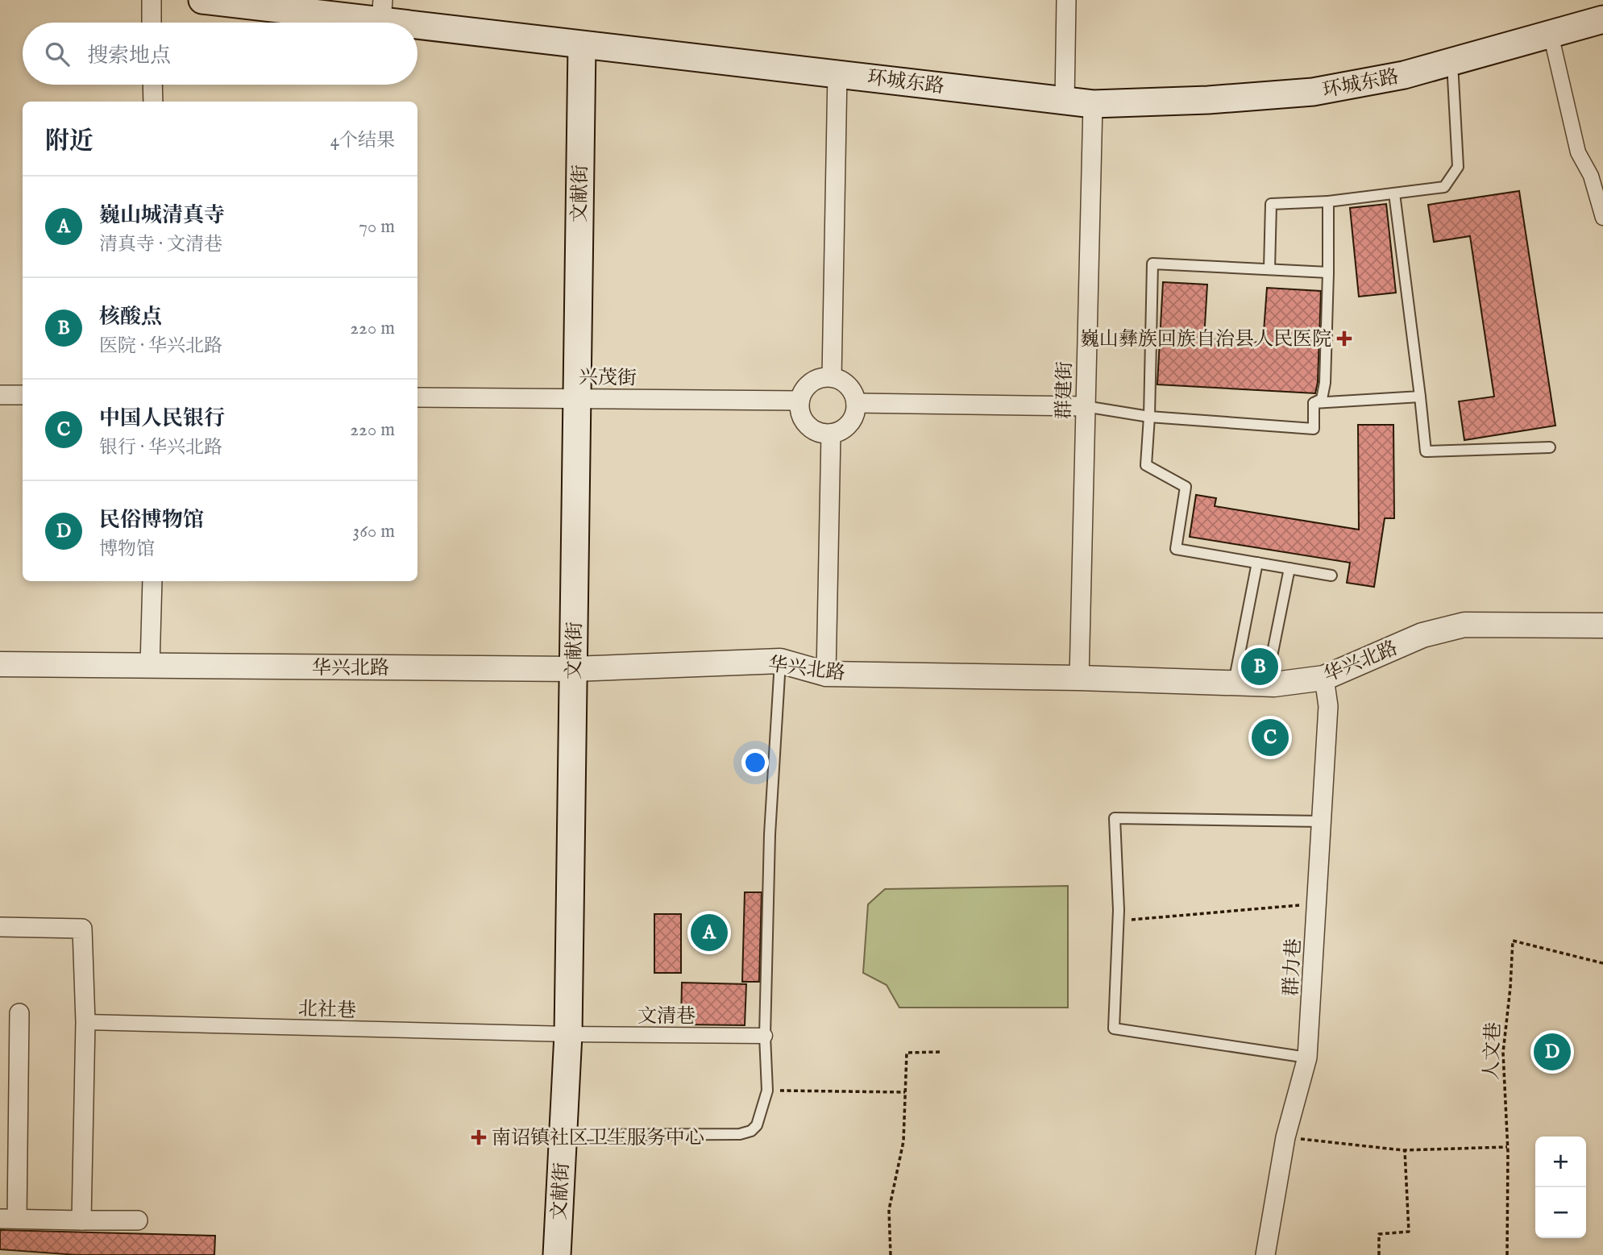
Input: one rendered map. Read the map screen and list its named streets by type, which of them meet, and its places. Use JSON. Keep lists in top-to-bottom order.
{
  "streets": {
    "main road": ["环城东路", "文献街"],
    "street": [
      "兴茂街",
      "群建街",
      "华兴北路",
      "群力巷",
      "北社巷",
      "文清巷"
    ],
    "path": ["人文巷"]
  },
  "crossings": [
    ["环城东路", "文献街"],
    ["环城东路", "群建街"],
    ["文献街", "兴茂街"],
    ["文献街", "华兴北路"],
    ["文献街", "北社巷"],
    ["文献街", "文清巷"],
    ["群建街", "华兴北路"],
    ["华兴北路", "群力巷"],
    ["北社巷", "文清巷"]
  ],
  "places": {
    "health": ["巍山彝族回族自治县人民医院", "南诏镇社区卫生服务中心"]
  },
  "page": {
    "search": "搜索地点",
    "heading": ["附近", "4个结果"],
    "list": [
      {
        "mark": "A",
        "name": "巍山城清真寺",
        "note": "清真寺 · 文清巷",
        "value": "70 m"
      },
      {
        "mark": "B",
        "name": "核酸点",
        "note": "医院 · 华兴北路",
        "value": "220 m"
      },
      {
        "mark": "C",
        "name": "中国人民银行",
        "note": "银行 · 华兴北路",
        "value": "220 m"
      },
      {
        "mark": "D",
        "name": "民俗博物馆",
        "note": "博物馆",
        "value": "360 m"
      }
    ],
    "pins": [
      "B",
      "C",
      "A",
      "D"
    ],
    "map_buttons": ["+", "−"]
  }
}
